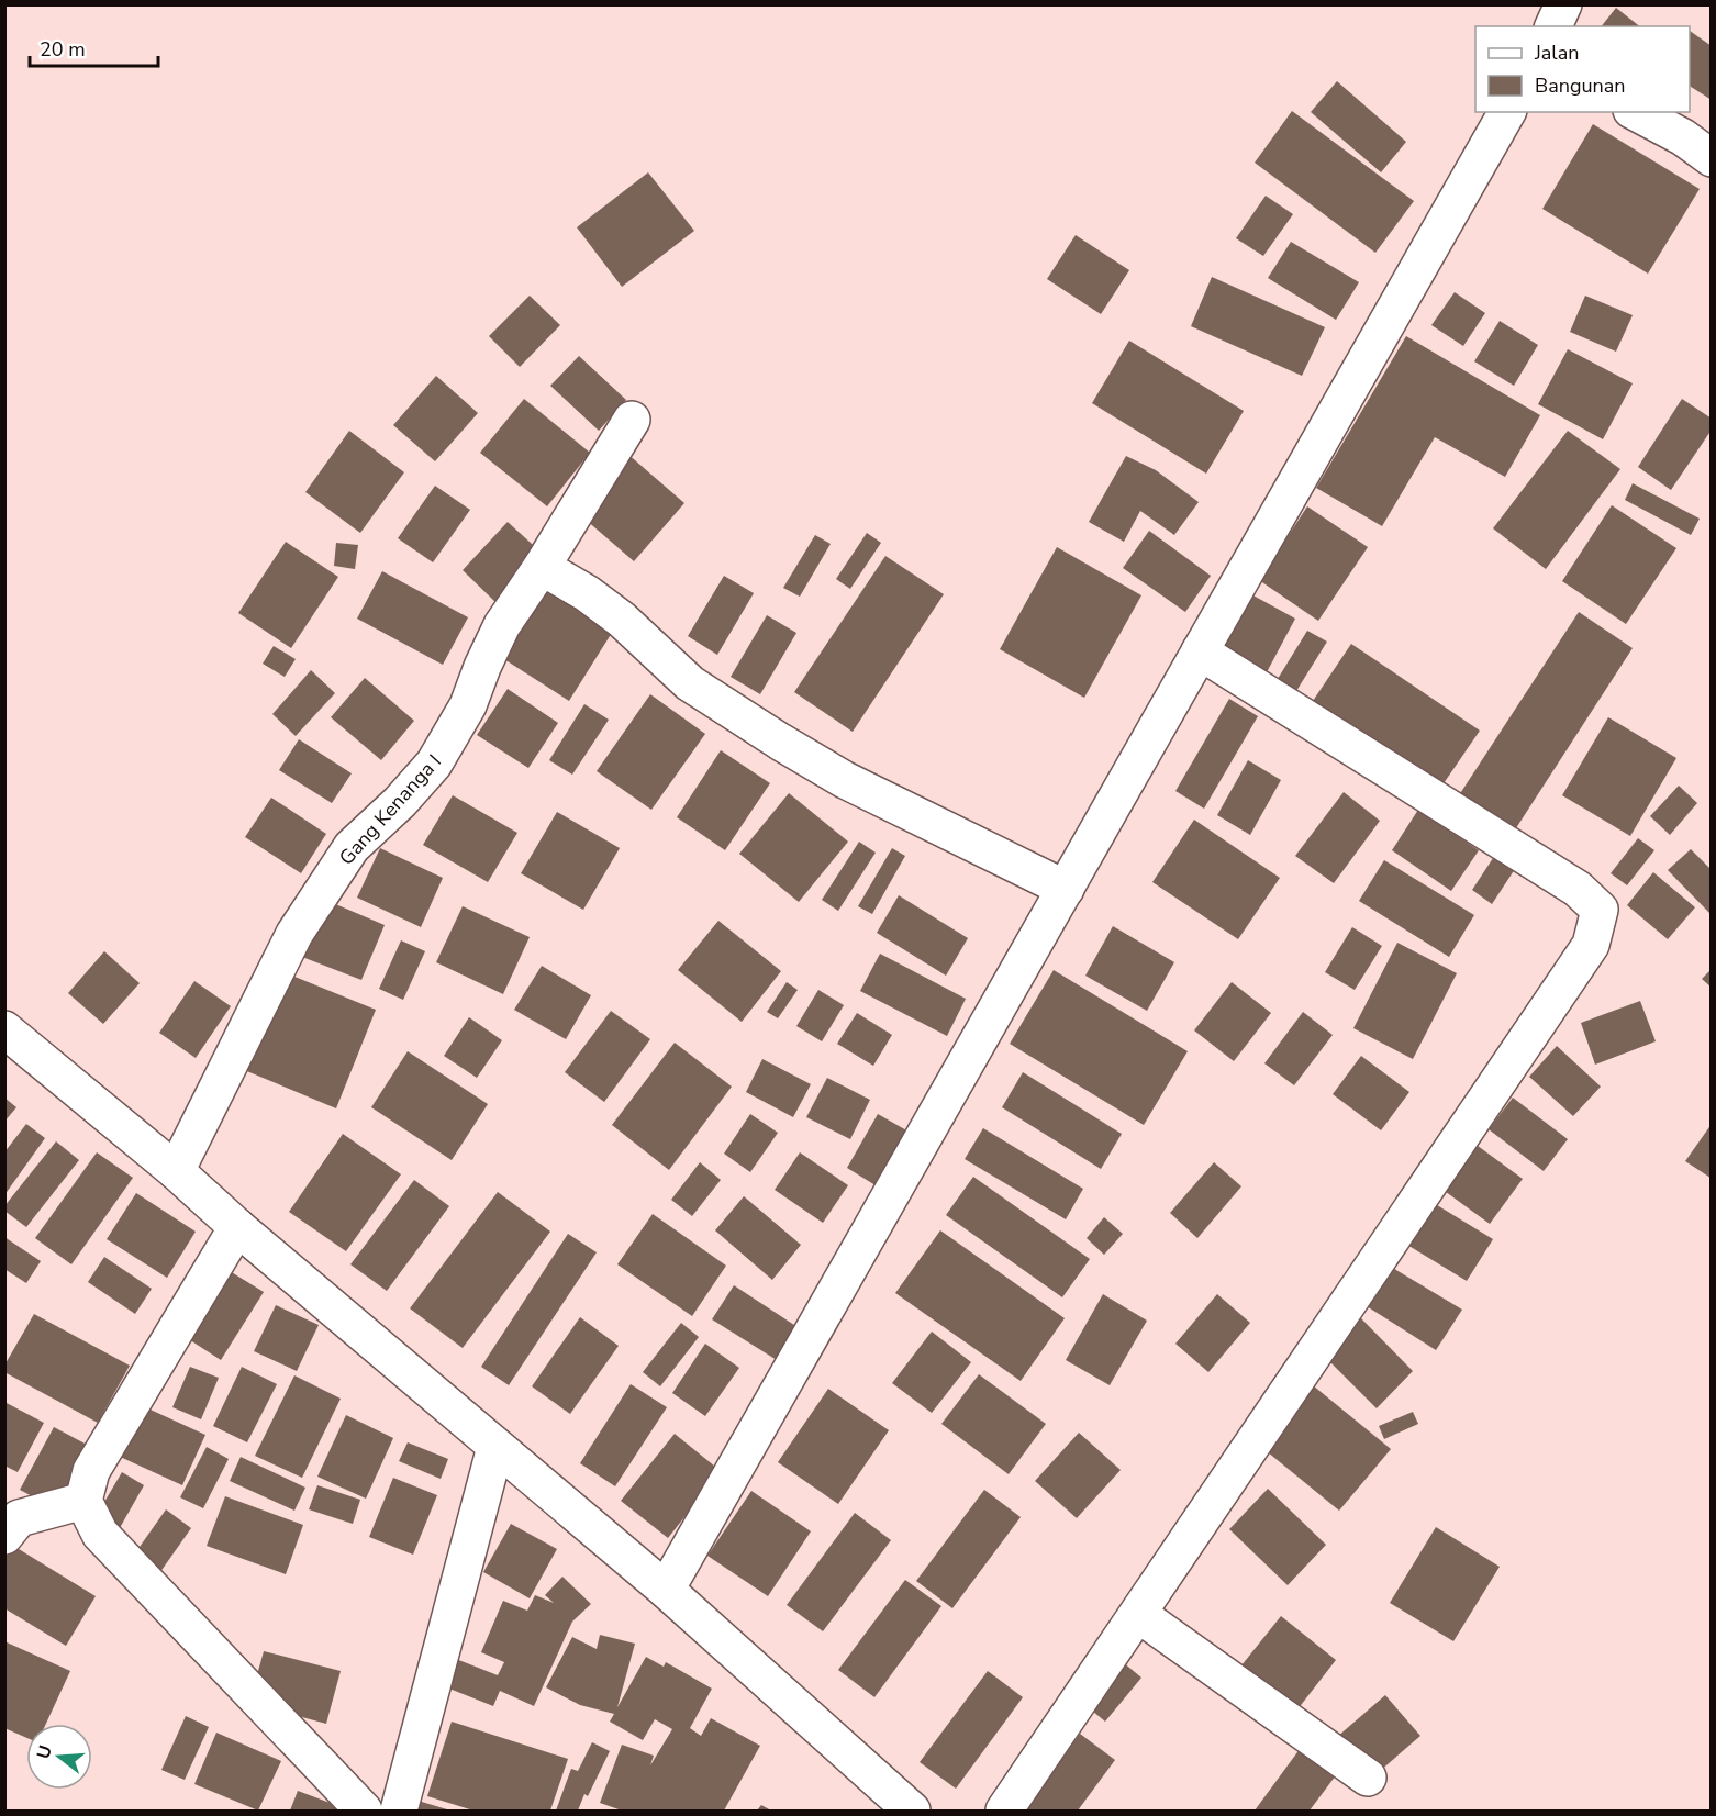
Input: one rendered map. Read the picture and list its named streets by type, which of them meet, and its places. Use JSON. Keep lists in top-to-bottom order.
{
  "streets": {
    "street": ["Gang Kenanga I"]
  },
  "legend": ["Jalan", "Bangunan"],
  "scale_bar": "20 m",
  "north": "left"
}
